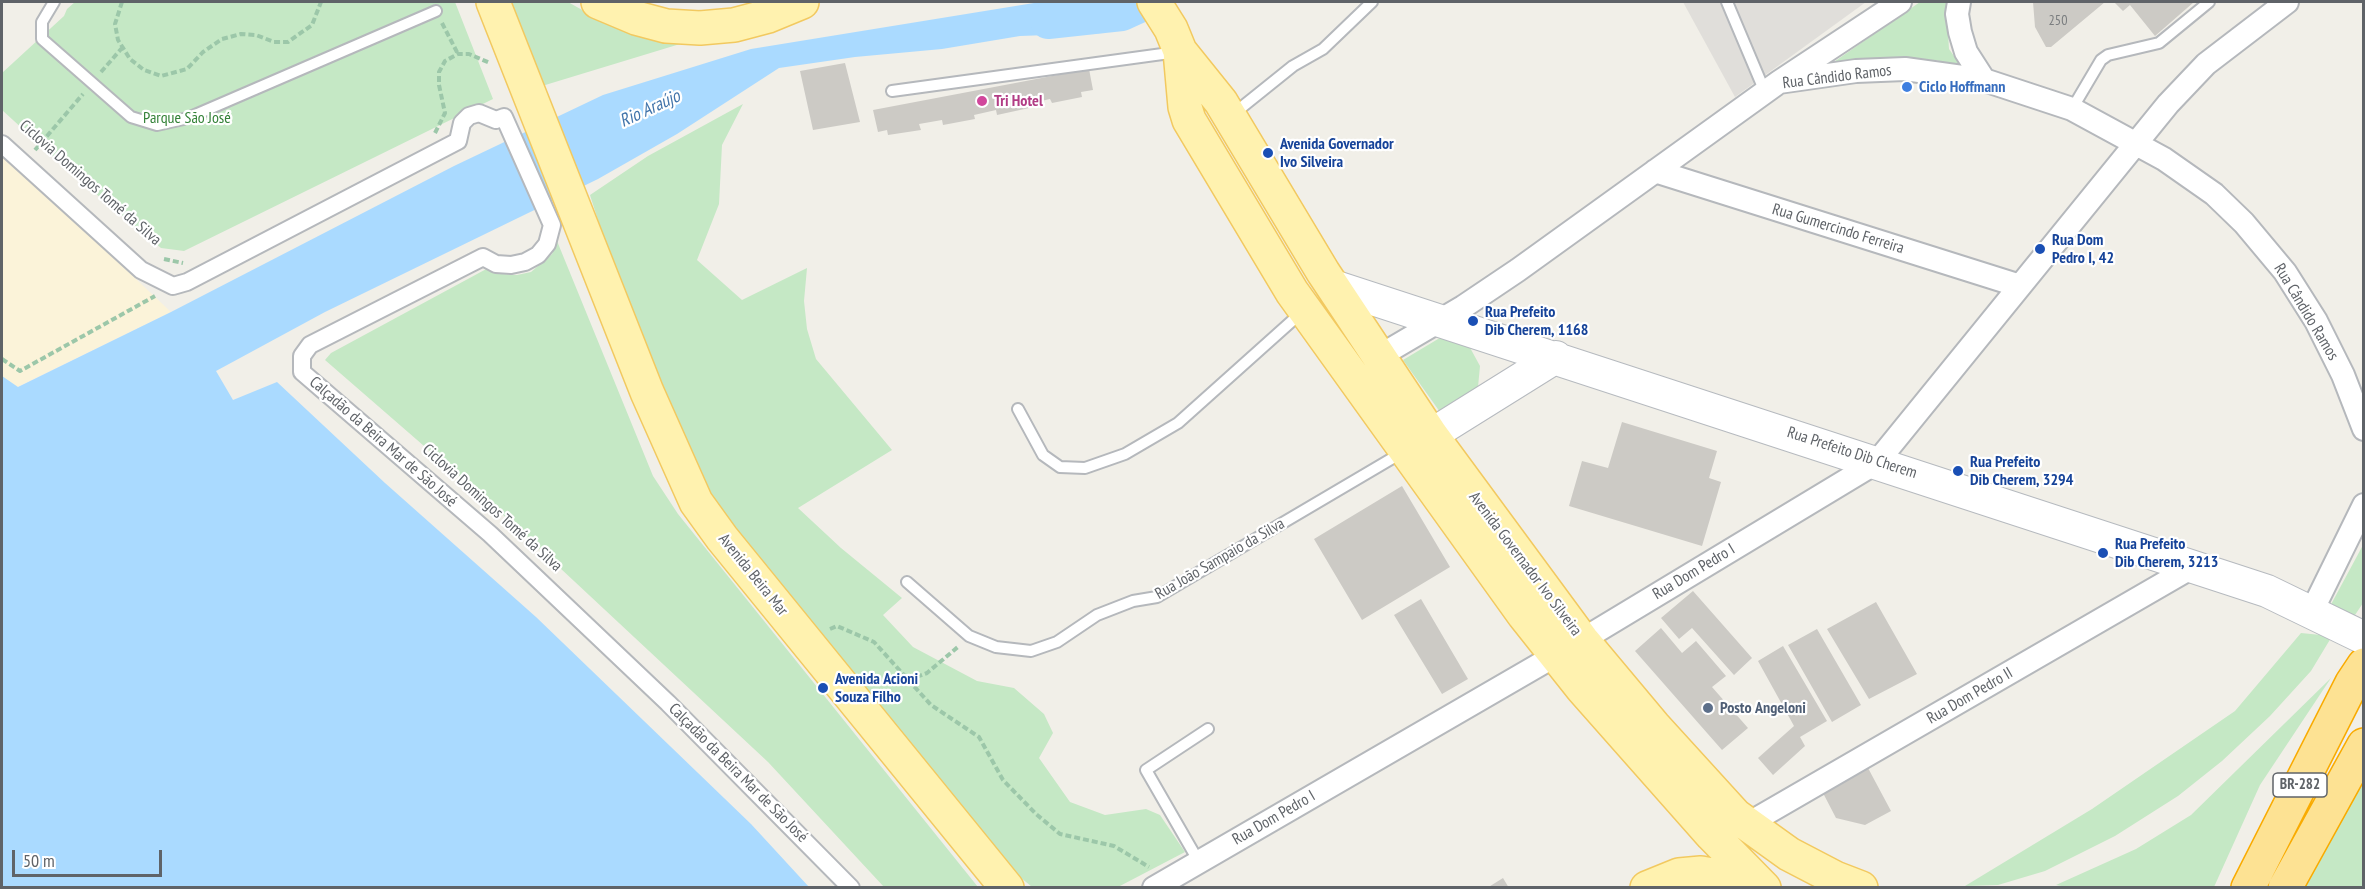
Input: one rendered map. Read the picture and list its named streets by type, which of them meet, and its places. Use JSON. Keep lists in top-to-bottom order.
{
  "streets": {
    "highway": ["BR-282"],
    "main road": [
      "Rua Prefeito Dib Cherem",
      "Rua João Sampaio da Silva",
      "Avenida Governador Ivo Silveira",
      "Avenida Beira Mar"
    ],
    "street": [
      "Rua Cândido Ramos",
      "Rua Gumercindo Ferreira",
      "Calçadão da Beira Mar de São José",
      "Rua Dom Pedro I",
      "Rua Dom Pedro II"
    ],
    "path": ["Ciclovia Domingos Tomé da Silva"]
  },
  "crossings": [
    ["Rua Cândido Ramos", "Rua Gumercindo Ferreira"],
    ["Rua Cândido Ramos", "Rua Prefeito Dib Cherem"],
    ["Rua Cândido Ramos", "Avenida Governador Ivo Silveira"],
    ["Rua Cândido Ramos", "Rua Dom Pedro I"],
    ["Rua Gumercindo Ferreira", "Rua Dom Pedro I"],
    ["Calçadão da Beira Mar de São José", "Avenida Beira Mar"],
    ["Rua Prefeito Dib Cherem", "Rua João Sampaio da Silva"],
    ["Rua Prefeito Dib Cherem", "Avenida Governador Ivo Silveira"],
    ["Rua Prefeito Dib Cherem", "Rua Dom Pedro I"],
    ["Rua Prefeito Dib Cherem", "Rua Dom Pedro II"],
    ["Rua João Sampaio da Silva", "Avenida Governador Ivo Silveira"],
    ["Avenida Governador Ivo Silveira", "Rua Dom Pedro I"],
    ["Avenida Governador Ivo Silveira", "Rua Dom Pedro II"]
  ],
  "water": ["Rio Araújo"],
  "parks": ["Parque São José"],
  "places": [
    "Ciclo Hoffmann",
    "Tri Hotel",
    "Avenida Governador Ivo Silveira",
    "Rua Dom Pedro I, 42",
    "Rua Prefeito Dib Cherem, 1168",
    "Rua Prefeito Dib Cherem, 3294",
    "Rua Prefeito Dib Cherem, 3213",
    "Avenida Acioni Souza Filho",
    "Posto Angeloni"
  ],
  "house_numbers": ["250"],
  "scale_bar": "50 m"
}
